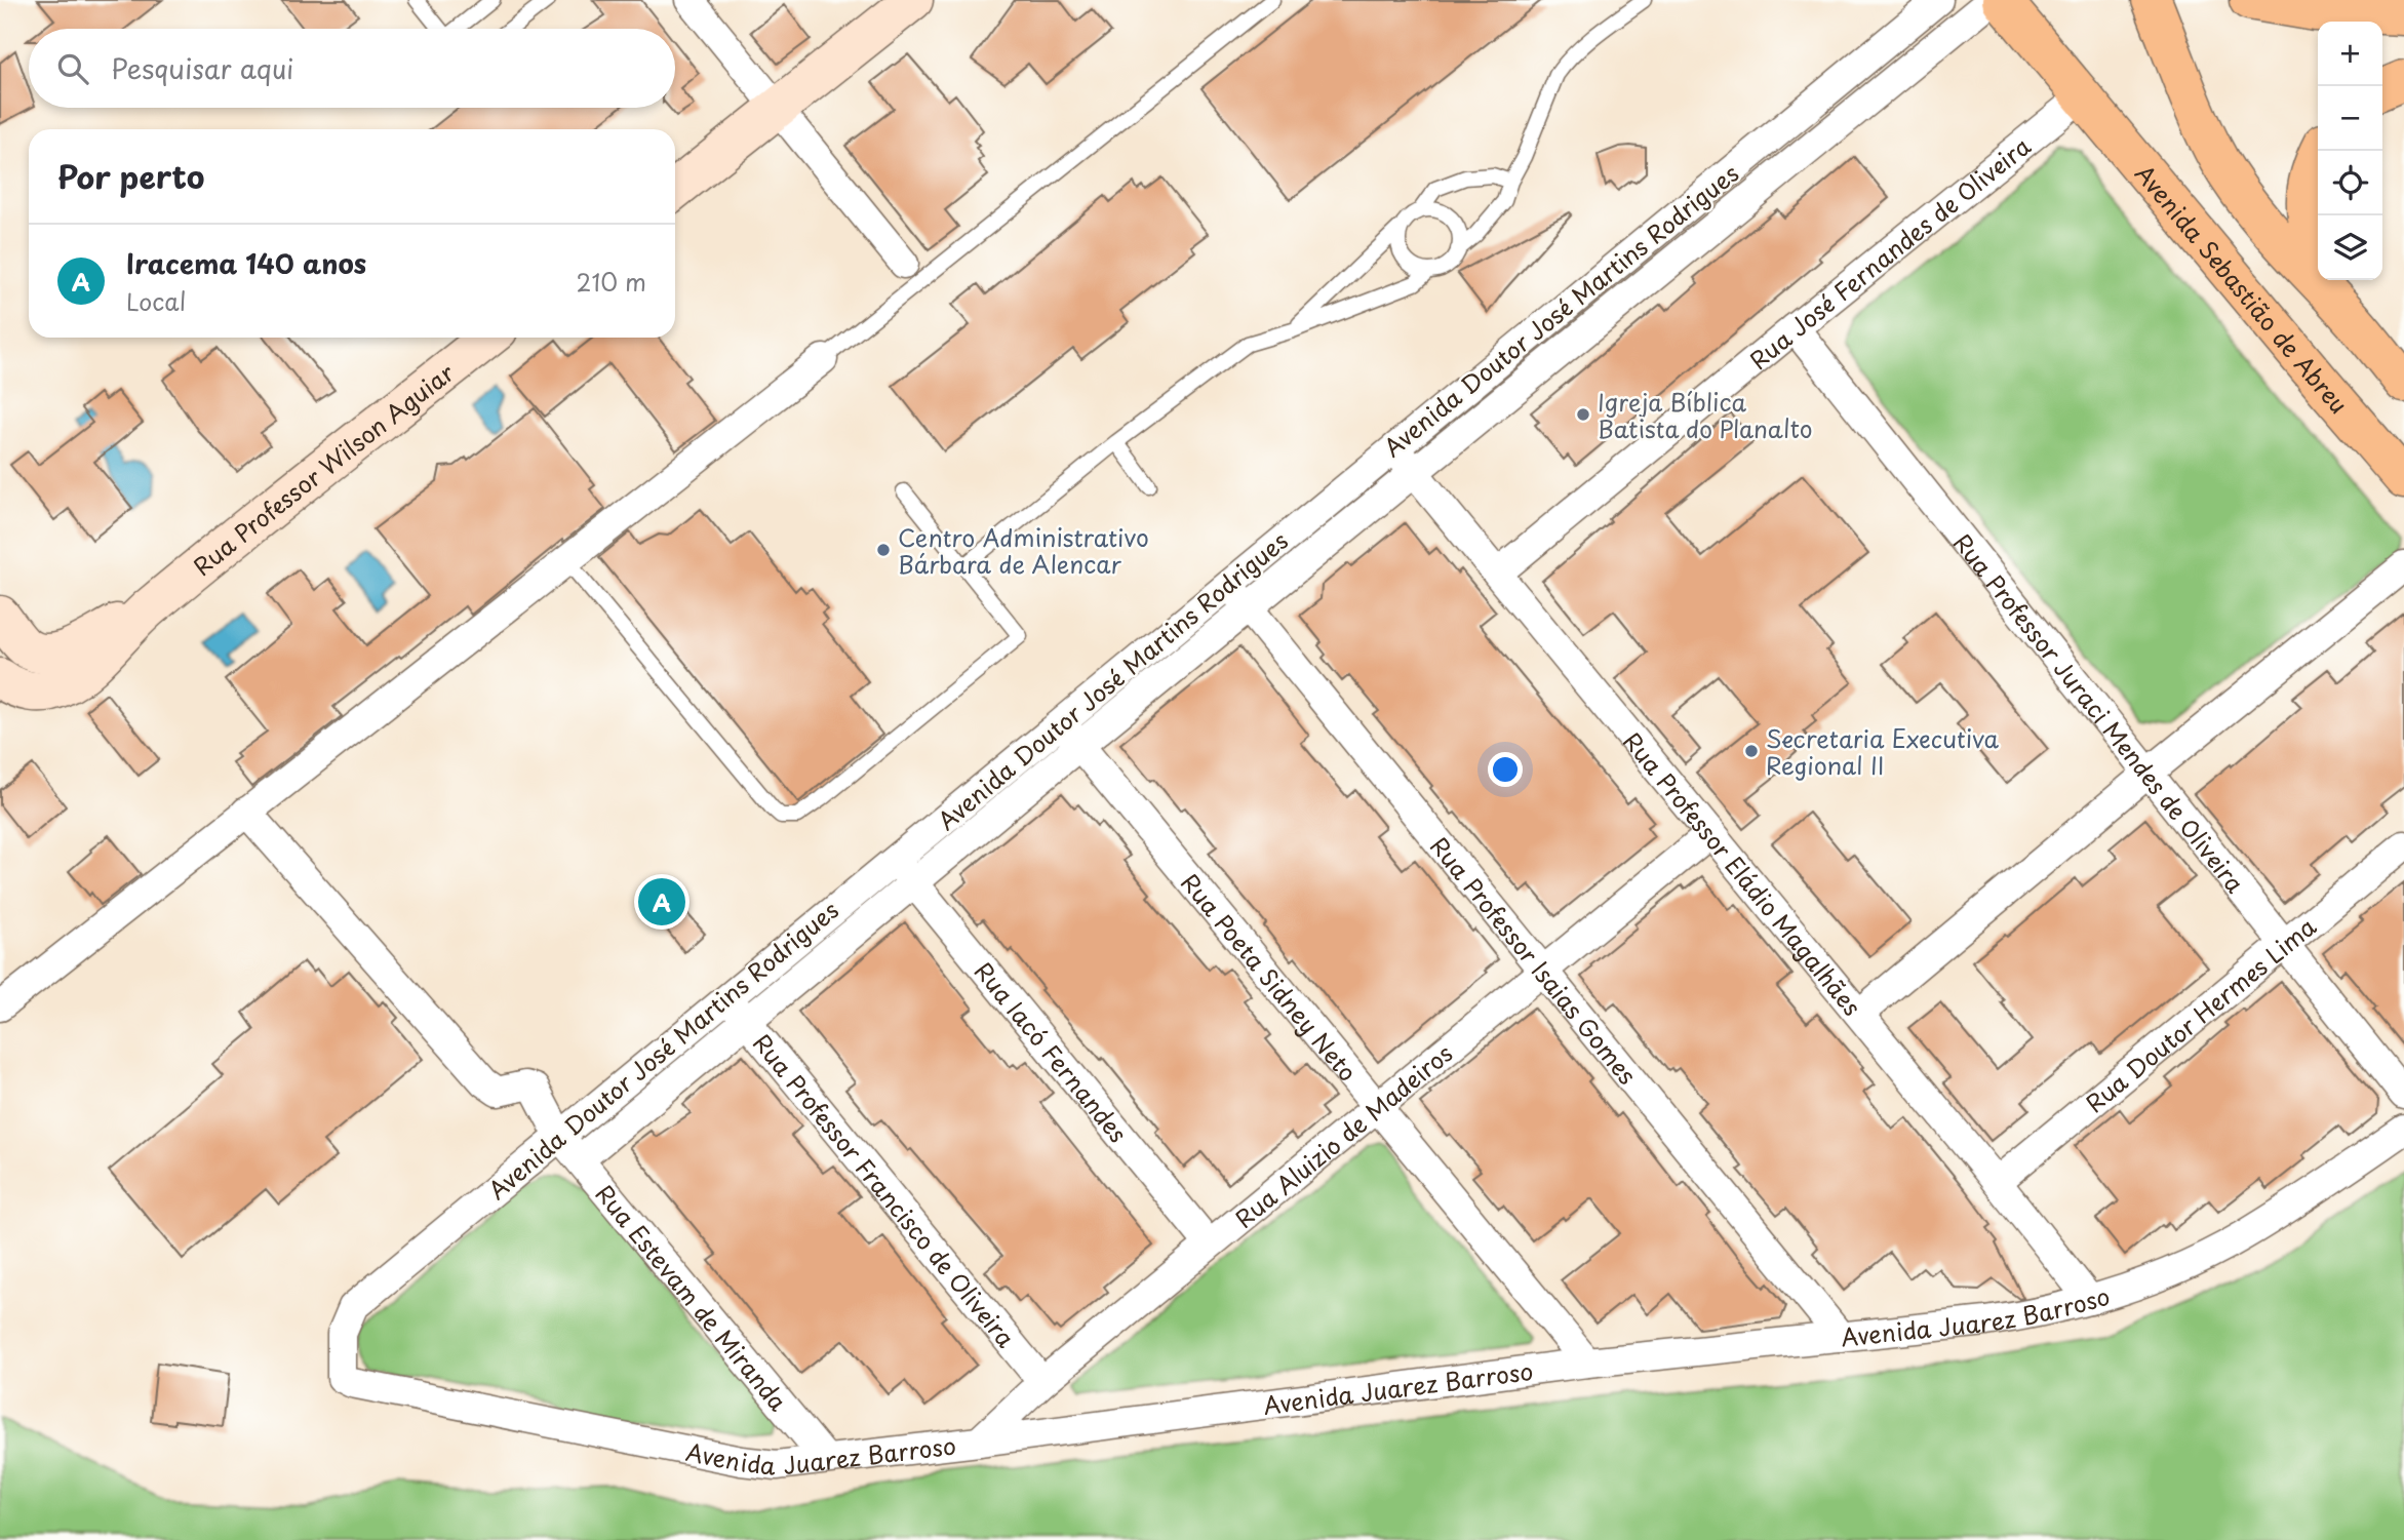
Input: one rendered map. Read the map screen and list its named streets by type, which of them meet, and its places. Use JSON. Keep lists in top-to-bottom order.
{
  "streets": {
    "main road": ["Avenida Sebastião de Abreu"],
    "street": [
      "Rua José Fernandes de Oliveira",
      "Avenida Doutor José Martins Rodrigues",
      "Rua Professor Wilson Aguiar",
      "Rua Professor Juraci Mendes de Oliveira",
      "Rua Professor Eládio Magalhães",
      "Rua Professor Isaias Gomes",
      "Rua Poeta Sidney Neto",
      "Rua Doutor Hermes Lima",
      "Rua Iacó Fernandes",
      "Rua Aluizio de Madeiros",
      "Rua Professor Francisco de Oliveira",
      "Rua Estevam de Miranda",
      "Avenida Juarez Barroso"
    ]
  },
  "crossings": [
    ["Rua José Fernandes de Oliveira", "Avenida Sebastião de Abreu"],
    ["Rua José Fernandes de Oliveira", "Rua Professor Juraci Mendes de Oliveira"],
    ["Rua José Fernandes de Oliveira", "Rua Professor Eládio Magalhães"],
    ["Avenida Doutor José Martins Rodrigues", "Rua Professor Eládio Magalhães"],
    ["Avenida Doutor José Martins Rodrigues", "Rua Professor Isaias Gomes"],
    ["Avenida Doutor José Martins Rodrigues", "Rua Poeta Sidney Neto"],
    ["Avenida Doutor José Martins Rodrigues", "Rua Iacó Fernandes"],
    ["Avenida Doutor José Martins Rodrigues", "Rua Professor Francisco de Oliveira"],
    ["Avenida Doutor José Martins Rodrigues", "Rua Estevam de Miranda"],
    ["Avenida Doutor José Martins Rodrigues", "Avenida Juarez Barroso"],
    ["Rua Professor Juraci Mendes de Oliveira", "Rua Doutor Hermes Lima"],
    ["Rua Professor Eládio Magalhães", "Rua Doutor Hermes Lima"],
    ["Rua Professor Eládio Magalhães", "Rua Aluizio de Madeiros"],
    ["Rua Professor Eládio Magalhães", "Avenida Juarez Barroso"],
    ["Rua Professor Isaias Gomes", "Rua Aluizio de Madeiros"],
    ["Rua Professor Isaias Gomes", "Avenida Juarez Barroso"],
    ["Rua Poeta Sidney Neto", "Rua Aluizio de Madeiros"],
    ["Rua Poeta Sidney Neto", "Avenida Juarez Barroso"],
    ["Rua Iacó Fernandes", "Rua Aluizio de Madeiros"],
    ["Rua Aluizio de Madeiros", "Rua Professor Francisco de Oliveira"],
    ["Rua Aluizio de Madeiros", "Avenida Juarez Barroso"],
    ["Rua Estevam de Miranda", "Avenida Juarez Barroso"]
  ],
  "places": ["Igreja Bíblica Batista do Planalto", "Centro Administrativo Bárbara de Alencar", "Secretaria Executiva Regional II"],
  "page": {
    "map_buttons": ["+", "−"],
    "search": "Pesquisar aqui",
    "heading": "Por perto",
    "list": [
      {
        "mark": "A",
        "name": "Iracema 140 anos",
        "note": "Local",
        "value": "210 m"
      }
    ],
    "pins": "A"
  }
}
